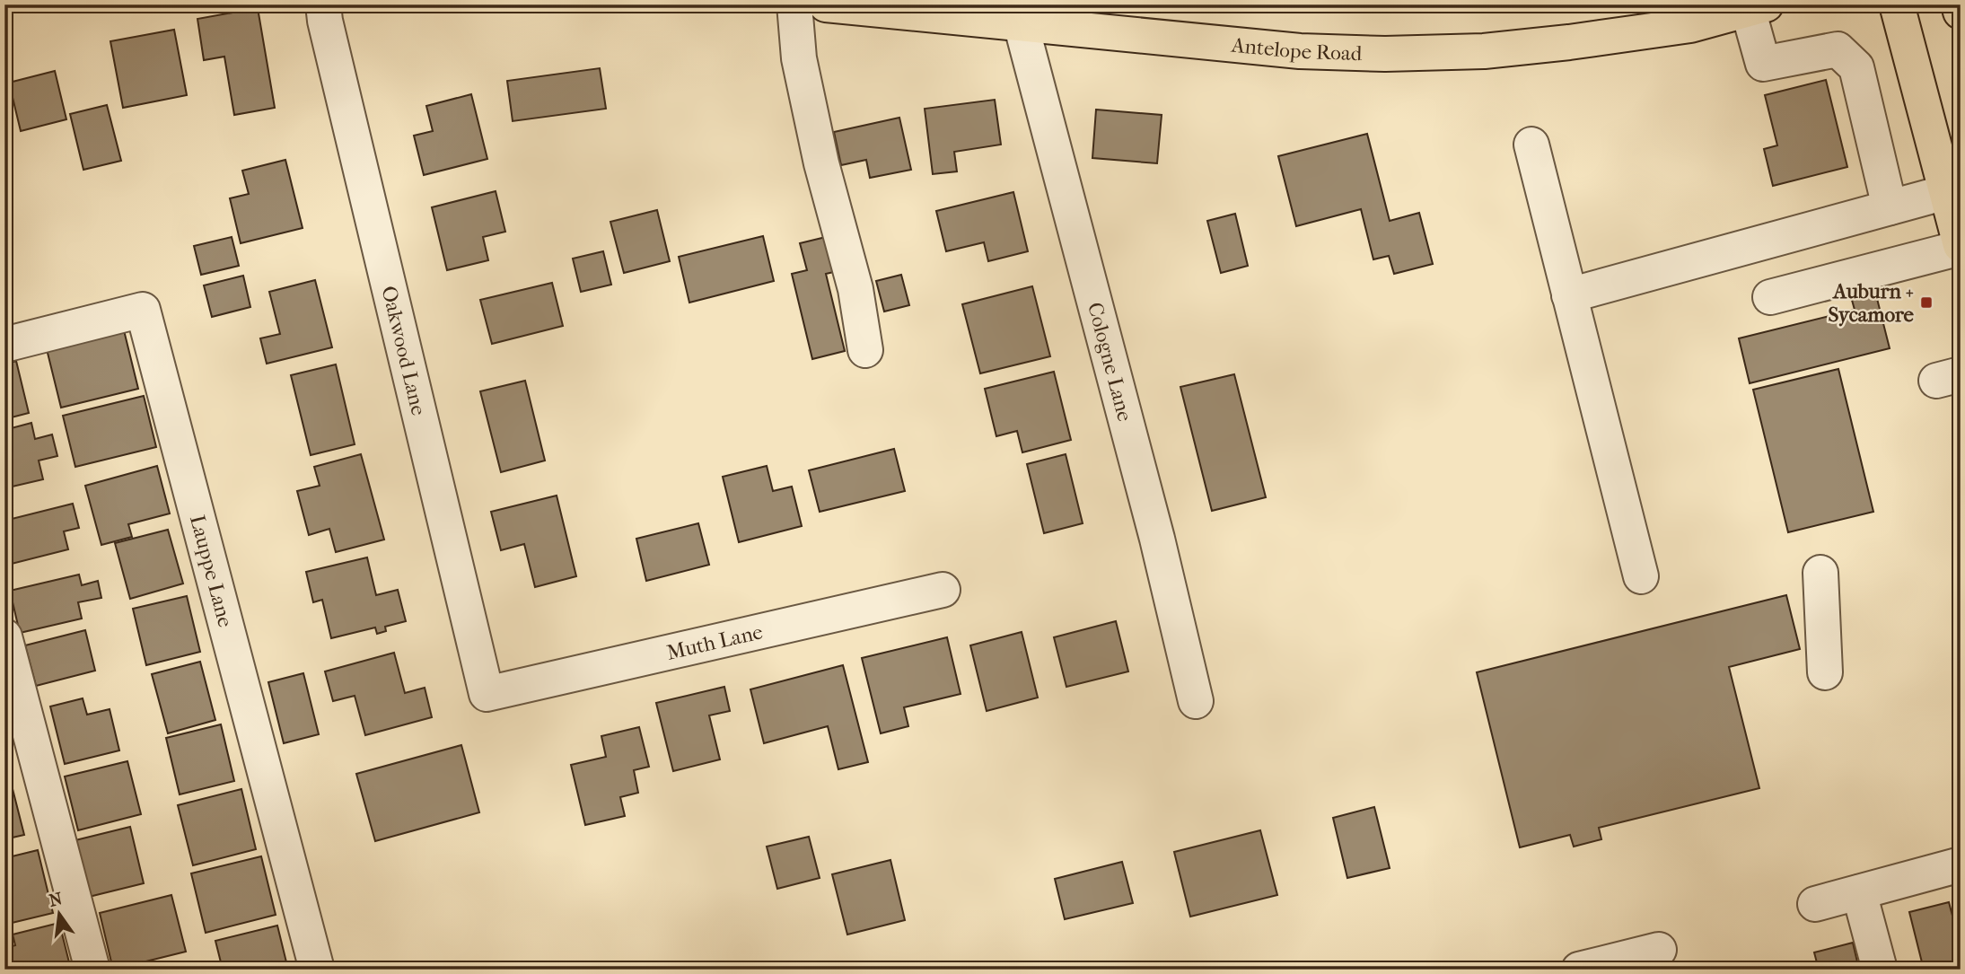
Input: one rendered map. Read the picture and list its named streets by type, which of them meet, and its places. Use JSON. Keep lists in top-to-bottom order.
{
  "streets": {
    "main road": ["Antelope Road"],
    "street": [
      "Oakwood Lane",
      "Cologne Lane",
      "Lauppe Lane",
      "Muth Lane"
    ]
  },
  "crossings": [
    ["Antelope Road", "Cologne Lane"],
    ["Oakwood Lane", "Muth Lane"]
  ],
  "places": {
    "transit": ["Auburn + Sycamore"]
  },
  "north": "top"
}
